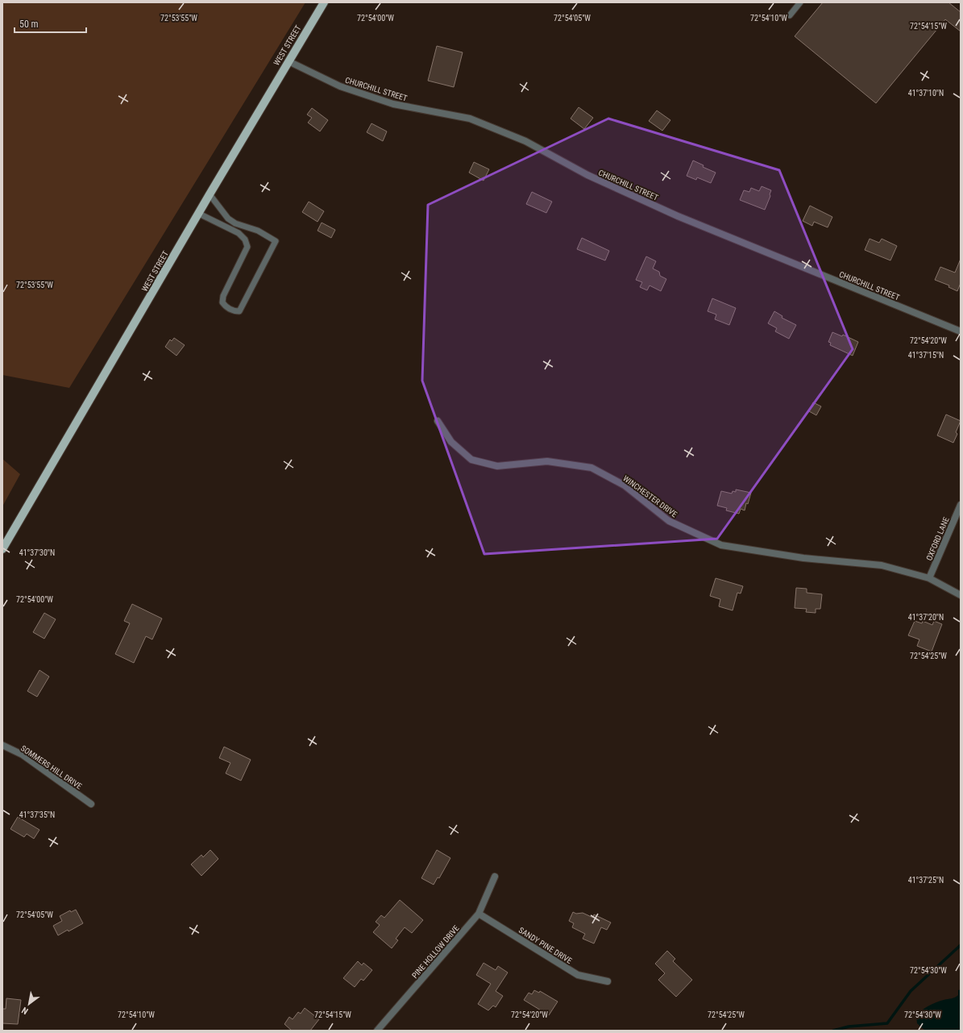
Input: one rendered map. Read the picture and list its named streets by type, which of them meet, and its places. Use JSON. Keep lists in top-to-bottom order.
{
  "streets": {
    "main road": ["WEST STREET"],
    "street": [
      "CHURCHILL STREET",
      "WINCHESTER DRIVE",
      "OXFORD LANE",
      "SOMMERS HILL DRIVE",
      "SANDY PINE DRIVE",
      "PINE HOLLOW DRIVE"
    ]
  },
  "crossings": [
    ["WEST STREET", "CHURCHILL STREET"],
    ["WINCHESTER DRIVE", "OXFORD LANE"],
    ["SANDY PINE DRIVE", "PINE HOLLOW DRIVE"]
  ],
  "scale_bar": "50 m",
  "north": "bottom left",
  "coordinates": [
    "72°53'55\"W",
    "72°54'00\"W",
    "72°54'05\"W",
    "72°54'10\"W",
    "72°54'15\"W",
    "41°37'10\"N",
    "72°54'20\"W",
    "41°37'15\"N",
    "41°37'30\"N",
    "41°37'20\"N",
    "72°54'25\"W",
    "41°37'35\"N",
    "41°37'25\"N",
    "72°54'30\"W"
  ]
}
